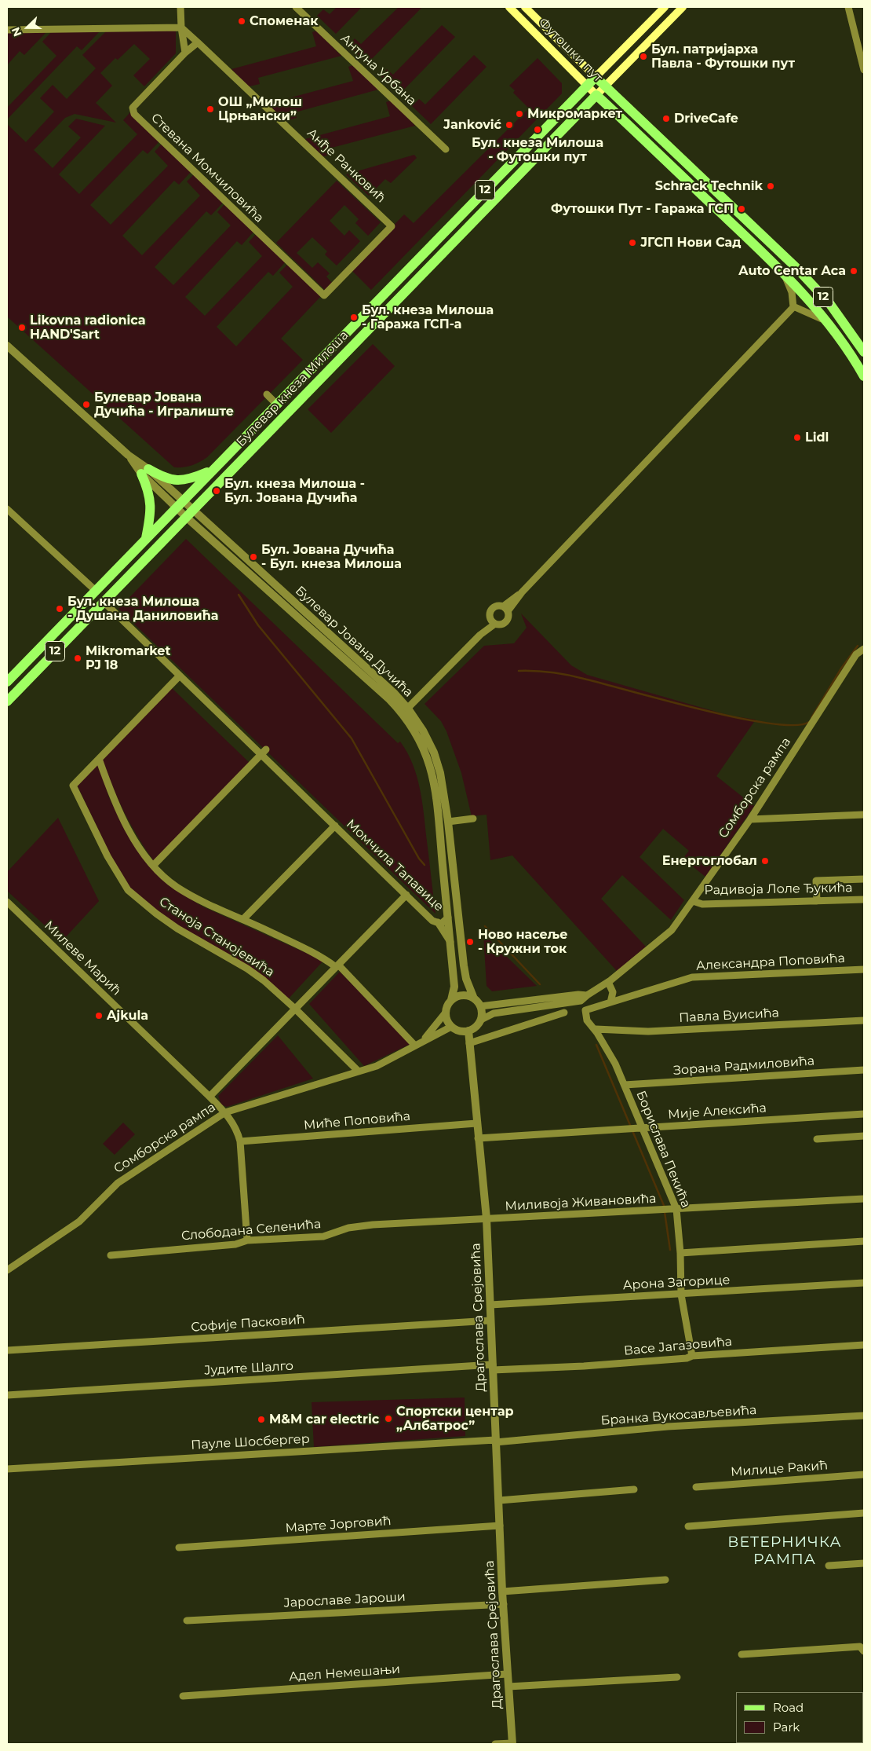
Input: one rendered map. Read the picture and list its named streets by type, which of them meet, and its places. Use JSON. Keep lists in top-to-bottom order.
{
  "streets": {
    "main road": ["Футошки пут", "12", "Булевар кнеза Милоша"],
    "street": [
      "Антуна Урбана",
      "Анђе Ранковић",
      "Стевана Момчиловића",
      "Булевар Јована Дучића",
      "Сомборска рампа",
      "Момчила Тапавице",
      "Радивоја Лоле Ђукића",
      "Станоја Станојевића",
      "Милеве Марић",
      "Александра Поповића",
      "Павла Вуисића",
      "Зорана Радмиловића",
      "Мије Алексића",
      "Миће Поповића",
      "Борислава Пекића",
      "Миливоја Живановића",
      "Слободана Селенића",
      "Арона Загорице",
      "Драгослава Срејовића",
      "Софије Пасковић",
      "Васе Јагазовића",
      "Јудите Шалго",
      "Бранка Вукосављевића",
      "Пауле Шосбергер",
      "Милице Ракић",
      "Марте Јорговић",
      "Јарославе Јароши",
      "Адел Немешањи"
    ]
  },
  "crossings": [
    ["Футошки пут", "12"],
    ["Футошки пут", "Булевар кнеза Милоша"],
    ["Анђе Ранковић", "Стевана Момчиловића"],
    ["12", "Булевар кнеза Милоша"],
    ["Булевар кнеза Милоша", "Булевар Јована Дучића"],
    ["Булевар кнеза Милоша", "Момчила Тапавице"],
    ["Булевар Јована Дучића", "Сомборска рампа"],
    ["Булевар Јована Дучића", "Момчила Тапавице"],
    ["Булевар Јована Дучића", "Драгослава Срејовића"],
    ["Сомборска рампа", "Радивоја Лоле Ђукића"],
    ["Сомборска рампа", "Станоја Станојевића"],
    ["Сомборска рампа", "Милеве Марић"],
    ["Сомборска рампа", "Драгослава Срејовића"],
    ["Момчила Тапавице", "Станоја Станојевића"],
    ["Милеве Марић", "Миће Поповића"],
    ["Милеве Марић", "Слободана Селенића"],
    ["Александра Поповића", "Борислава Пекића"],
    ["Павла Вуисића", "Борислава Пекића"],
    ["Зорана Радмиловића", "Борислава Пекића"],
    ["Мије Алексића", "Борислава Пекића"],
    ["Мије Алексића", "Драгослава Срејовића"],
    ["Миће Поповића", "Драгослава Срејовића"],
    ["Борислава Пекића", "Миливоја Живановића"],
    ["Борислава Пекића", "Арона Загорице"],
    ["Борислава Пекића", "Васе Јагазовића"],
    ["Миливоја Живановића", "Слободана Селенића"],
    ["Миливоја Живановића", "Драгослава Срејовића"],
    ["Слободана Селенића", "Драгослава Срејовића"],
    ["Арона Загорице", "Драгослава Срејовића"],
    ["Драгослава Срејовића", "Софије Пасковић"],
    ["Драгослава Срејовића", "Васе Јагазовића"],
    ["Драгослава Срејовића", "Јудите Шалго"],
    ["Драгослава Срејовића", "Бранка Вукосављевића"],
    ["Драгослава Срејовића", "Пауле Шосбергер"],
    ["Драгослава Срејовића", "Марте Јорговић"],
    ["Драгослава Срејовића", "Јарославе Јароши"],
    ["Драгослава Срејовића", "Адел Немешањи"],
    ["Васе Јагазовића", "Јудите Шалго"],
    ["Бранка Вукосављевића", "Пауле Шосбергер"]
  ],
  "districts": ["ВЕТЕРНИЧКА РАМПА"],
  "places": [
    "Споменак",
    "Бул. патријарха Павла - Футошки пут",
    "ОШ „Милош Црњански”",
    "Микромаркет",
    "DriveCafe",
    "Janković",
    "Бул. кнеза Милоша - Футошки пут",
    "Schrack Technik",
    "Футошки Пут - Гаража ГСП",
    "ЈГСП Нови Сад",
    "Auto Centar Aca",
    "Бул. кнеза Милоша - Гаража ГСП-а",
    "Likovna radionica HAND'Sart",
    "Булевар Јована Дучића - Игралиште",
    "Lidl",
    "Бул. кнеза Милоша - Бул. Јована Дучића",
    "Бул. Јована Дучића - Бул. кнеза Милоша",
    "Бул. кнеза Милоша - Душана Даниловића",
    "Mikromarket PJ 18",
    "Енергоглобал",
    "Ново насеље - Кружни ток",
    "Ajkula",
    "Спортски центар „Албатрос”",
    "M&M car electric"
  ],
  "legend": ["Road", "Park"],
  "north": "left"
}
